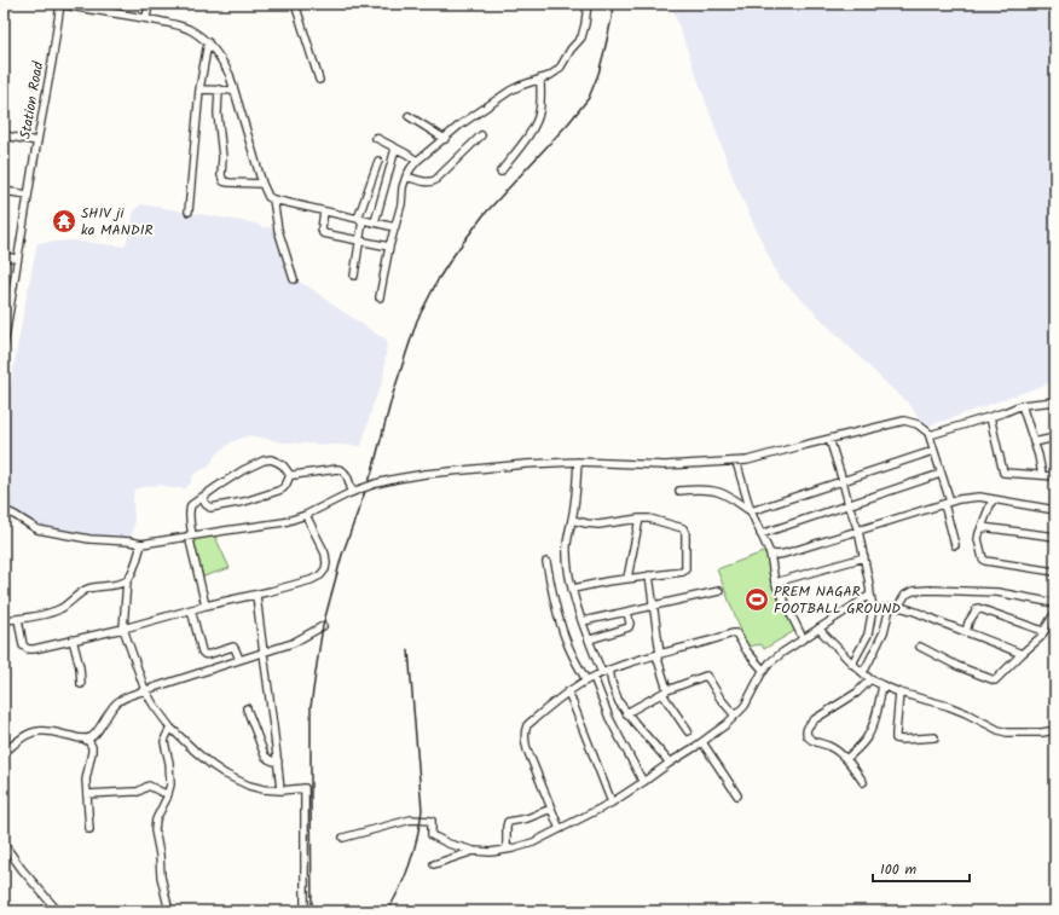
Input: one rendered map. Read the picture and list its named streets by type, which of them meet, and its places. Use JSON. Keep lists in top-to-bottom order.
{
  "streets": {
    "street": ["Station Road"]
  },
  "places": {
    "temple": ["SHIV ji ka MANDIR"],
    "sports": ["PREM NAGAR FOOTBALL GROUND"]
  },
  "scale_bar": "100 m"
}
